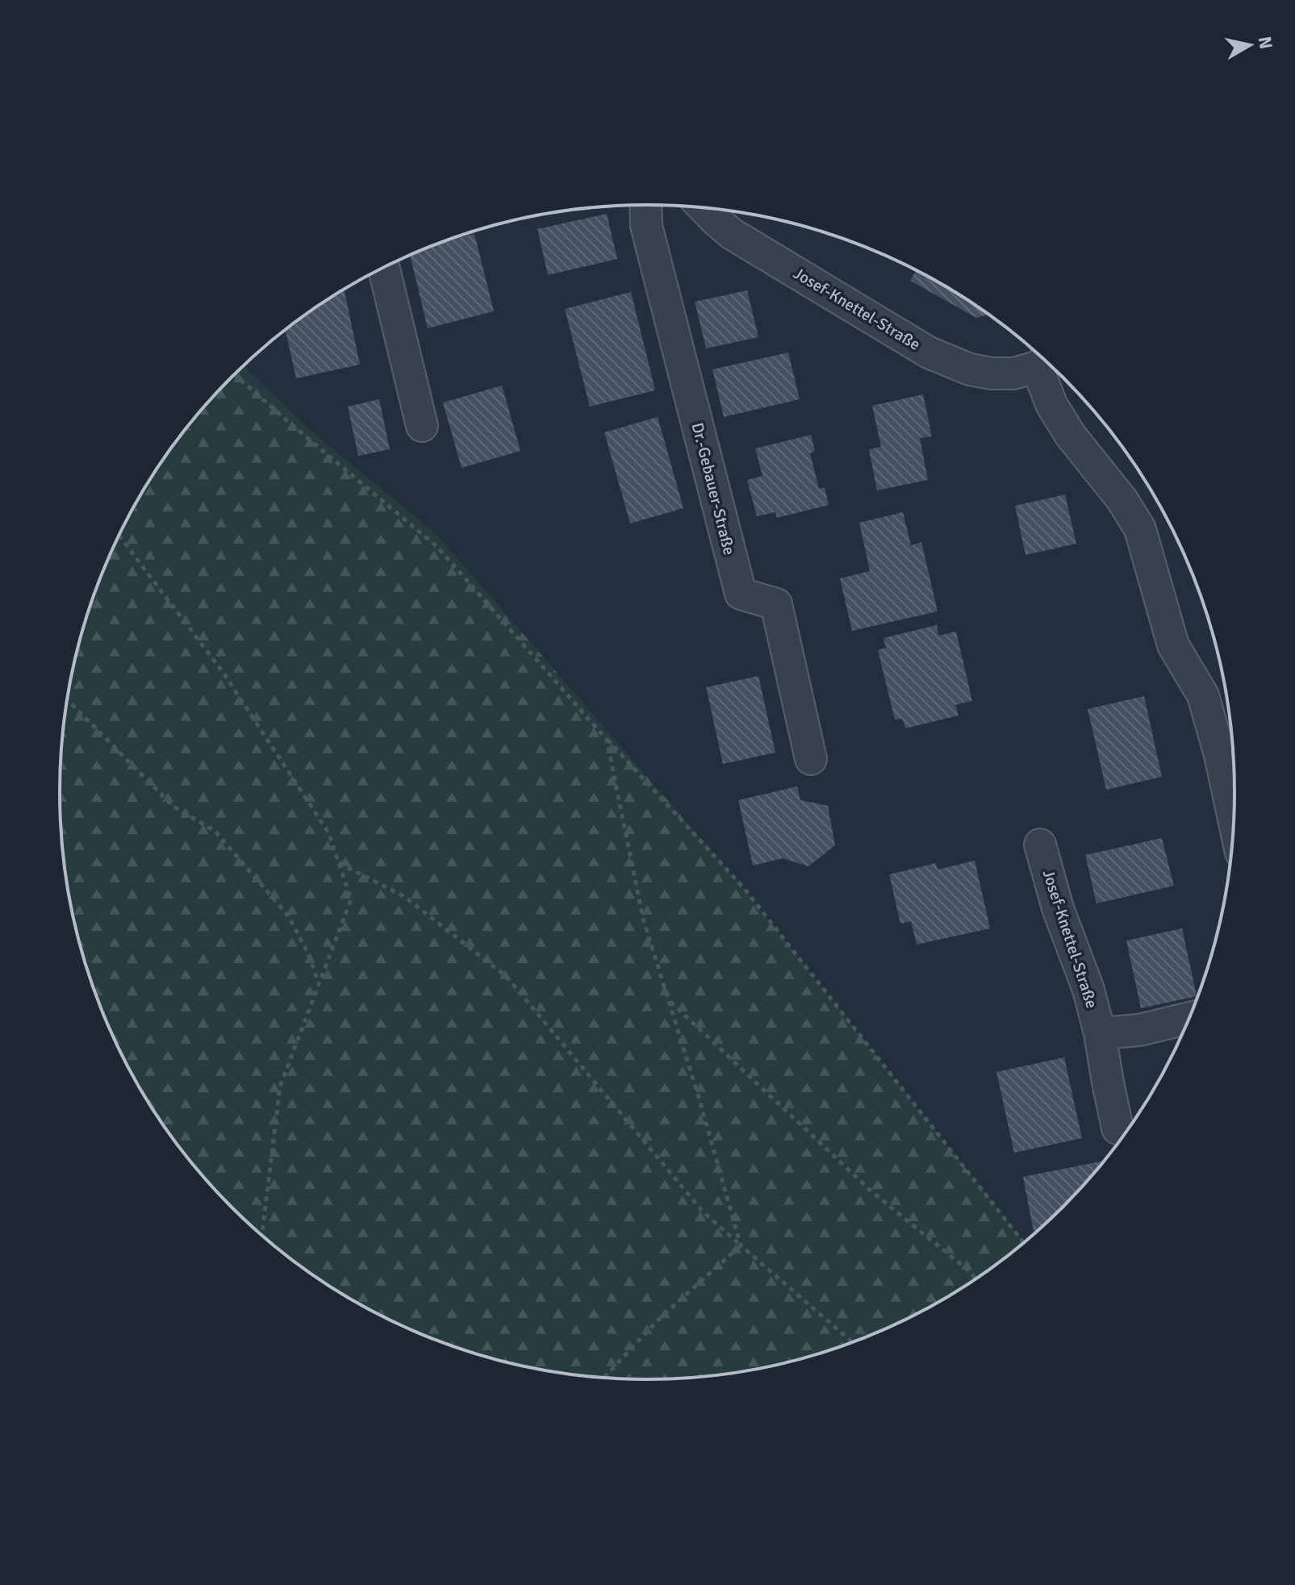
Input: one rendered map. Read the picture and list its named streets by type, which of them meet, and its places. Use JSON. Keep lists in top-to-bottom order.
{
  "streets": {
    "street": ["Josef-Knettel-Straße", "Dr.-Gebauer-Straße"]
  },
  "north": "right"
}
